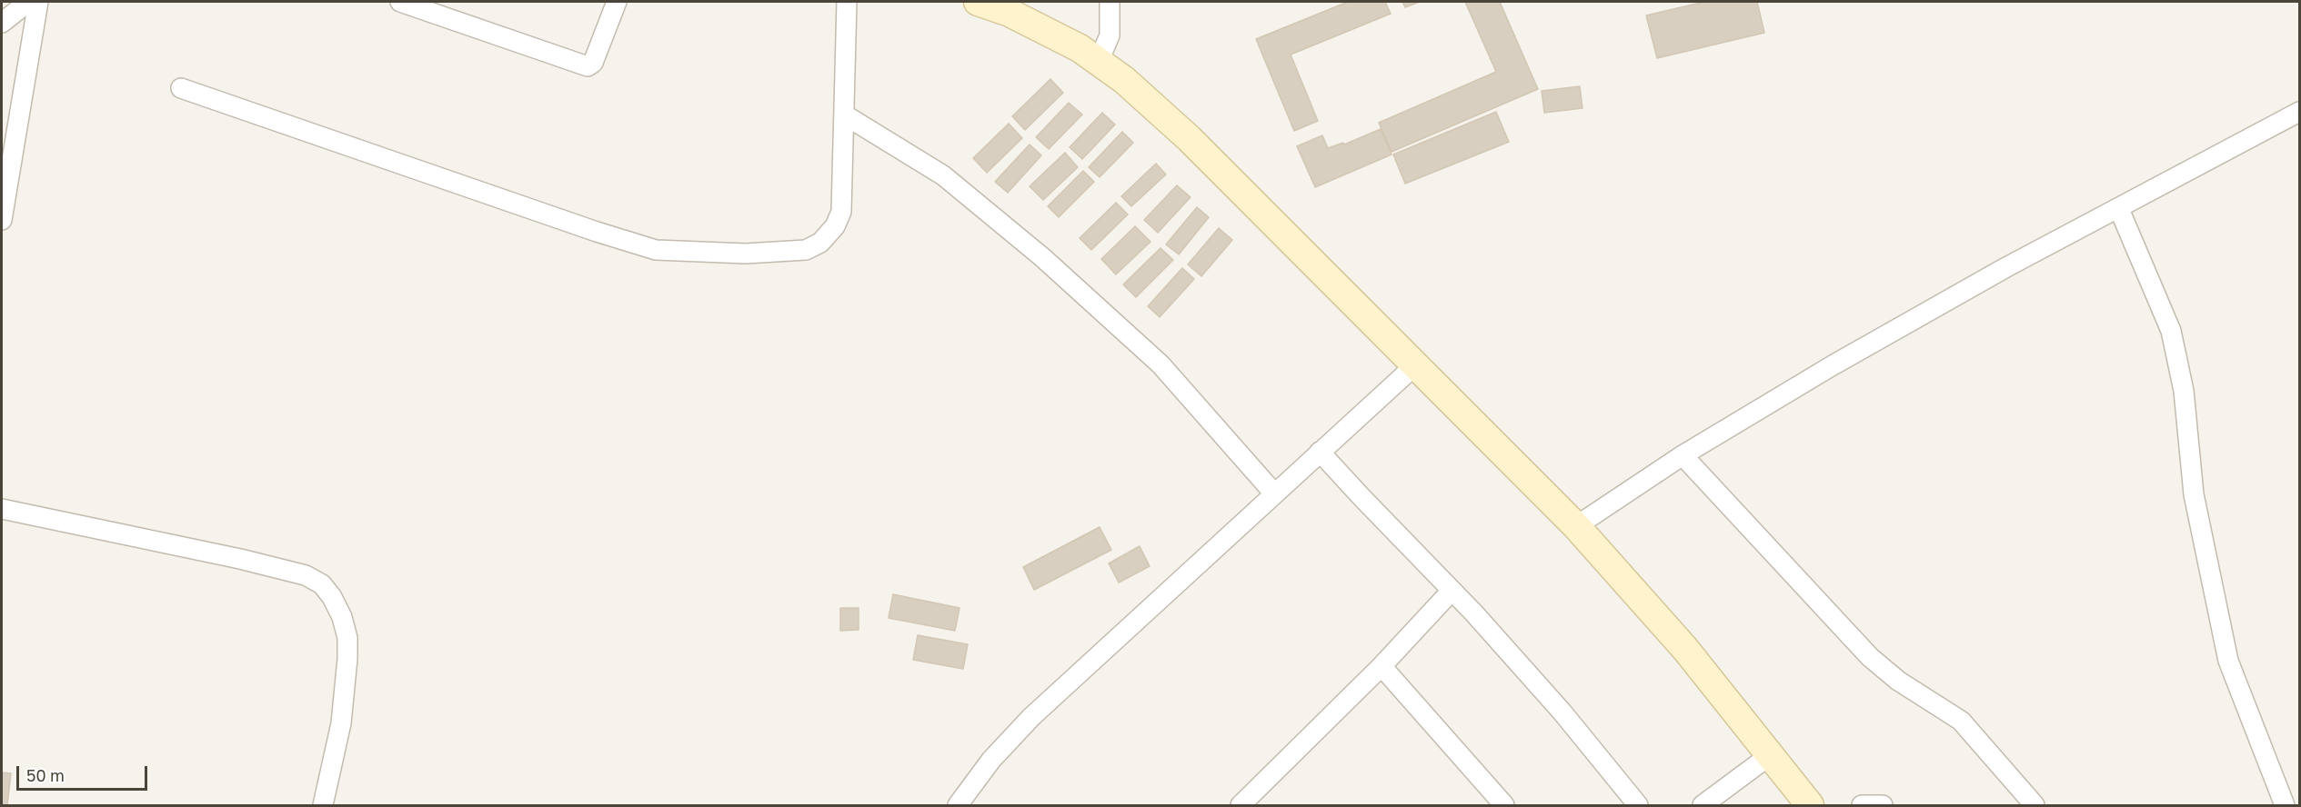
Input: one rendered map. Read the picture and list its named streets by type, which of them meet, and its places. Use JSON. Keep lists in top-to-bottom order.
{
  "scale_bar": "50 m"
}
